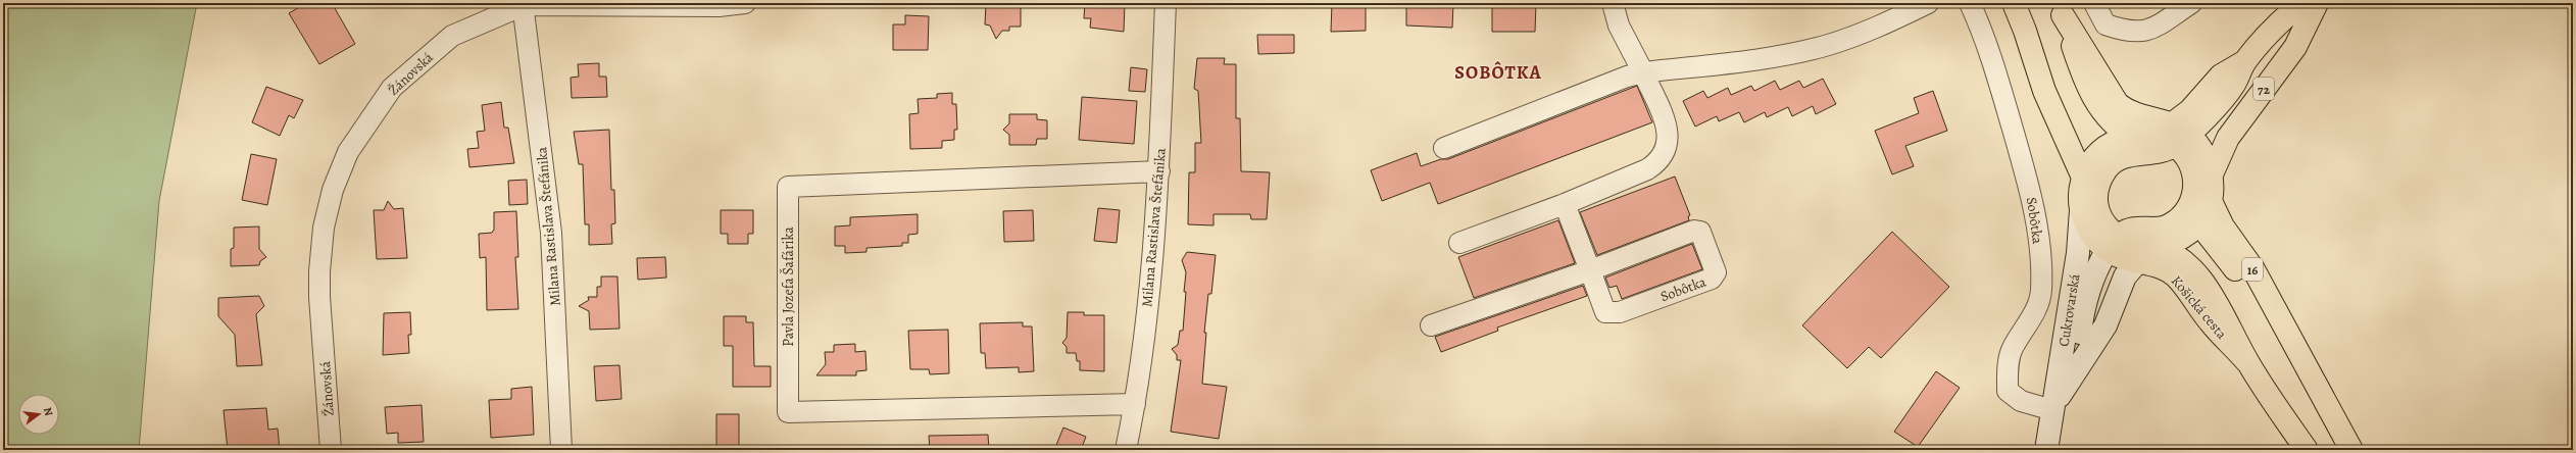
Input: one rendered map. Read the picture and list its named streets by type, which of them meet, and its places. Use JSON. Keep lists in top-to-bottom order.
{
  "streets": {
    "main road": [
      "72",
      "16",
      "Košická cesta",
      "Cukrovarská"
    ],
    "street": [
      "Žánovská",
      "Sobôtka",
      "Milana Rastislava Štefánika",
      "Pavla Jozefa Šafárika"
    ]
  },
  "crossings": [
    ["Žánovská", "Milana Rastislava Štefánika"],
    ["72", "16"],
    ["Sobôtka", "Cukrovarská"],
    ["Milana Rastislava Štefánika", "Pavla Jozefa Šafárika"],
    ["Košická cesta", "Cukrovarská"]
  ],
  "districts": ["SOBÔTKA"],
  "north": "right"
}
